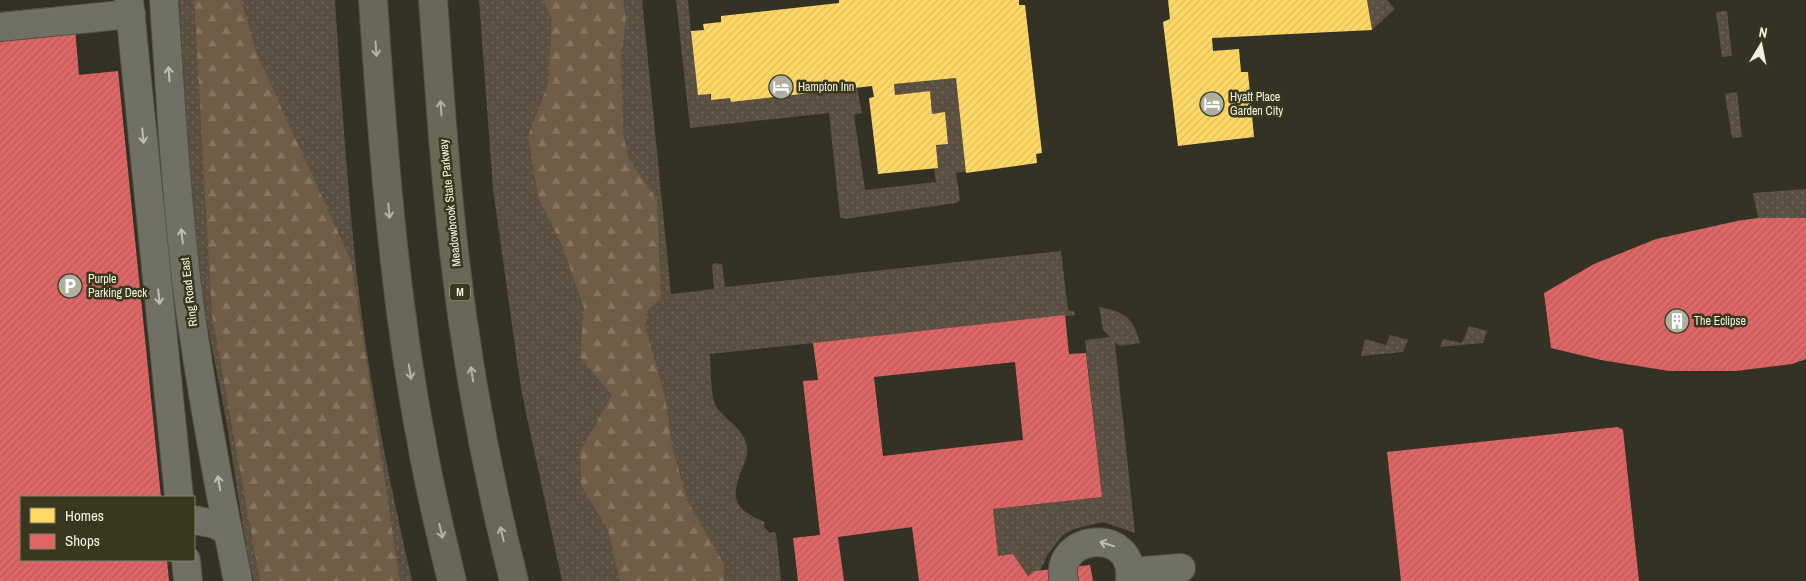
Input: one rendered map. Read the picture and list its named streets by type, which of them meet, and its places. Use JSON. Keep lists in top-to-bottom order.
{
  "streets": {
    "highway": ["Meadowbrook State Parkway", "M"],
    "street": ["Ring Road East"]
  },
  "places": {
    "hotel": ["Hampton Inn", "Hyatt Place Garden City"],
    "parking": ["Purple Parking Deck"],
    "building": ["The Eclipse"]
  },
  "legend": ["Homes", "Shops"],
  "north": "top"
}
